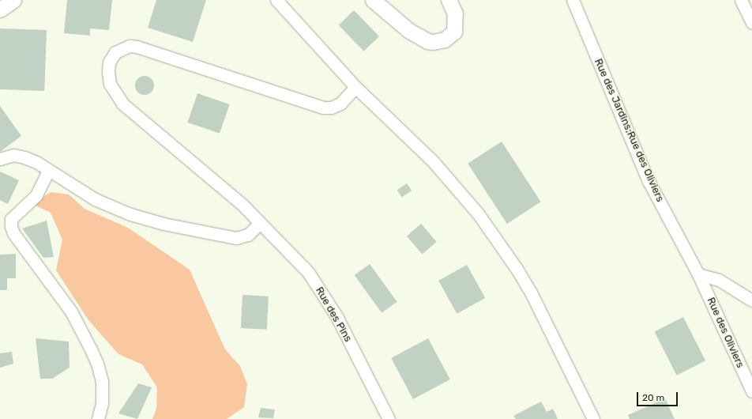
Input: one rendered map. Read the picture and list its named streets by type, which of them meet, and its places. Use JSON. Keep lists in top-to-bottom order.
{
  "streets": {
    "street": ["Rue des Jardins;Rue des Oliviers", "Rue des Pins", "Rue des Oliviers"]
  },
  "crossings": [
    ["Rue des Jardins;Rue des Oliviers", "Rue des Oliviers"]
  ],
  "scale_bar": "20 m"
}
